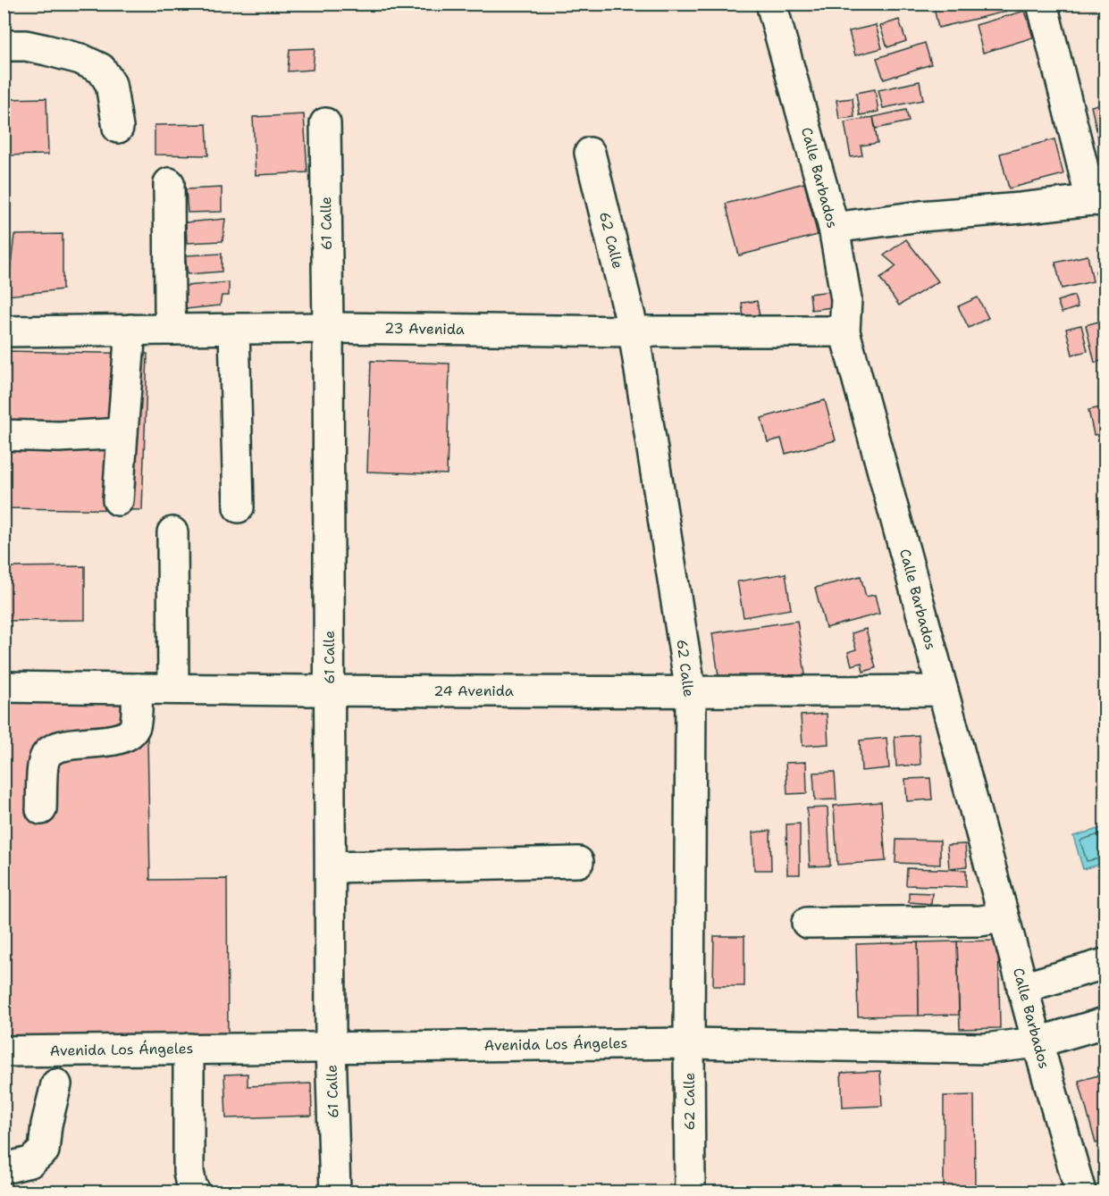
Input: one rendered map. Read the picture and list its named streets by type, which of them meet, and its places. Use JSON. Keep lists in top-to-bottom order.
{
  "streets": {
    "street": [
      "Calle Barbados",
      "61 Calle",
      "62 Calle",
      "23 Avenida",
      "24 Avenida",
      "Avenida Los Ángeles"
    ]
  },
  "crossings": [
    ["Calle Barbados", "23 Avenida"],
    ["Calle Barbados", "24 Avenida"],
    ["Calle Barbados", "Avenida Los Ángeles"],
    ["61 Calle", "23 Avenida"],
    ["61 Calle", "24 Avenida"],
    ["61 Calle", "Avenida Los Ángeles"],
    ["62 Calle", "23 Avenida"],
    ["62 Calle", "24 Avenida"],
    ["62 Calle", "Avenida Los Ángeles"]
  ]
}
